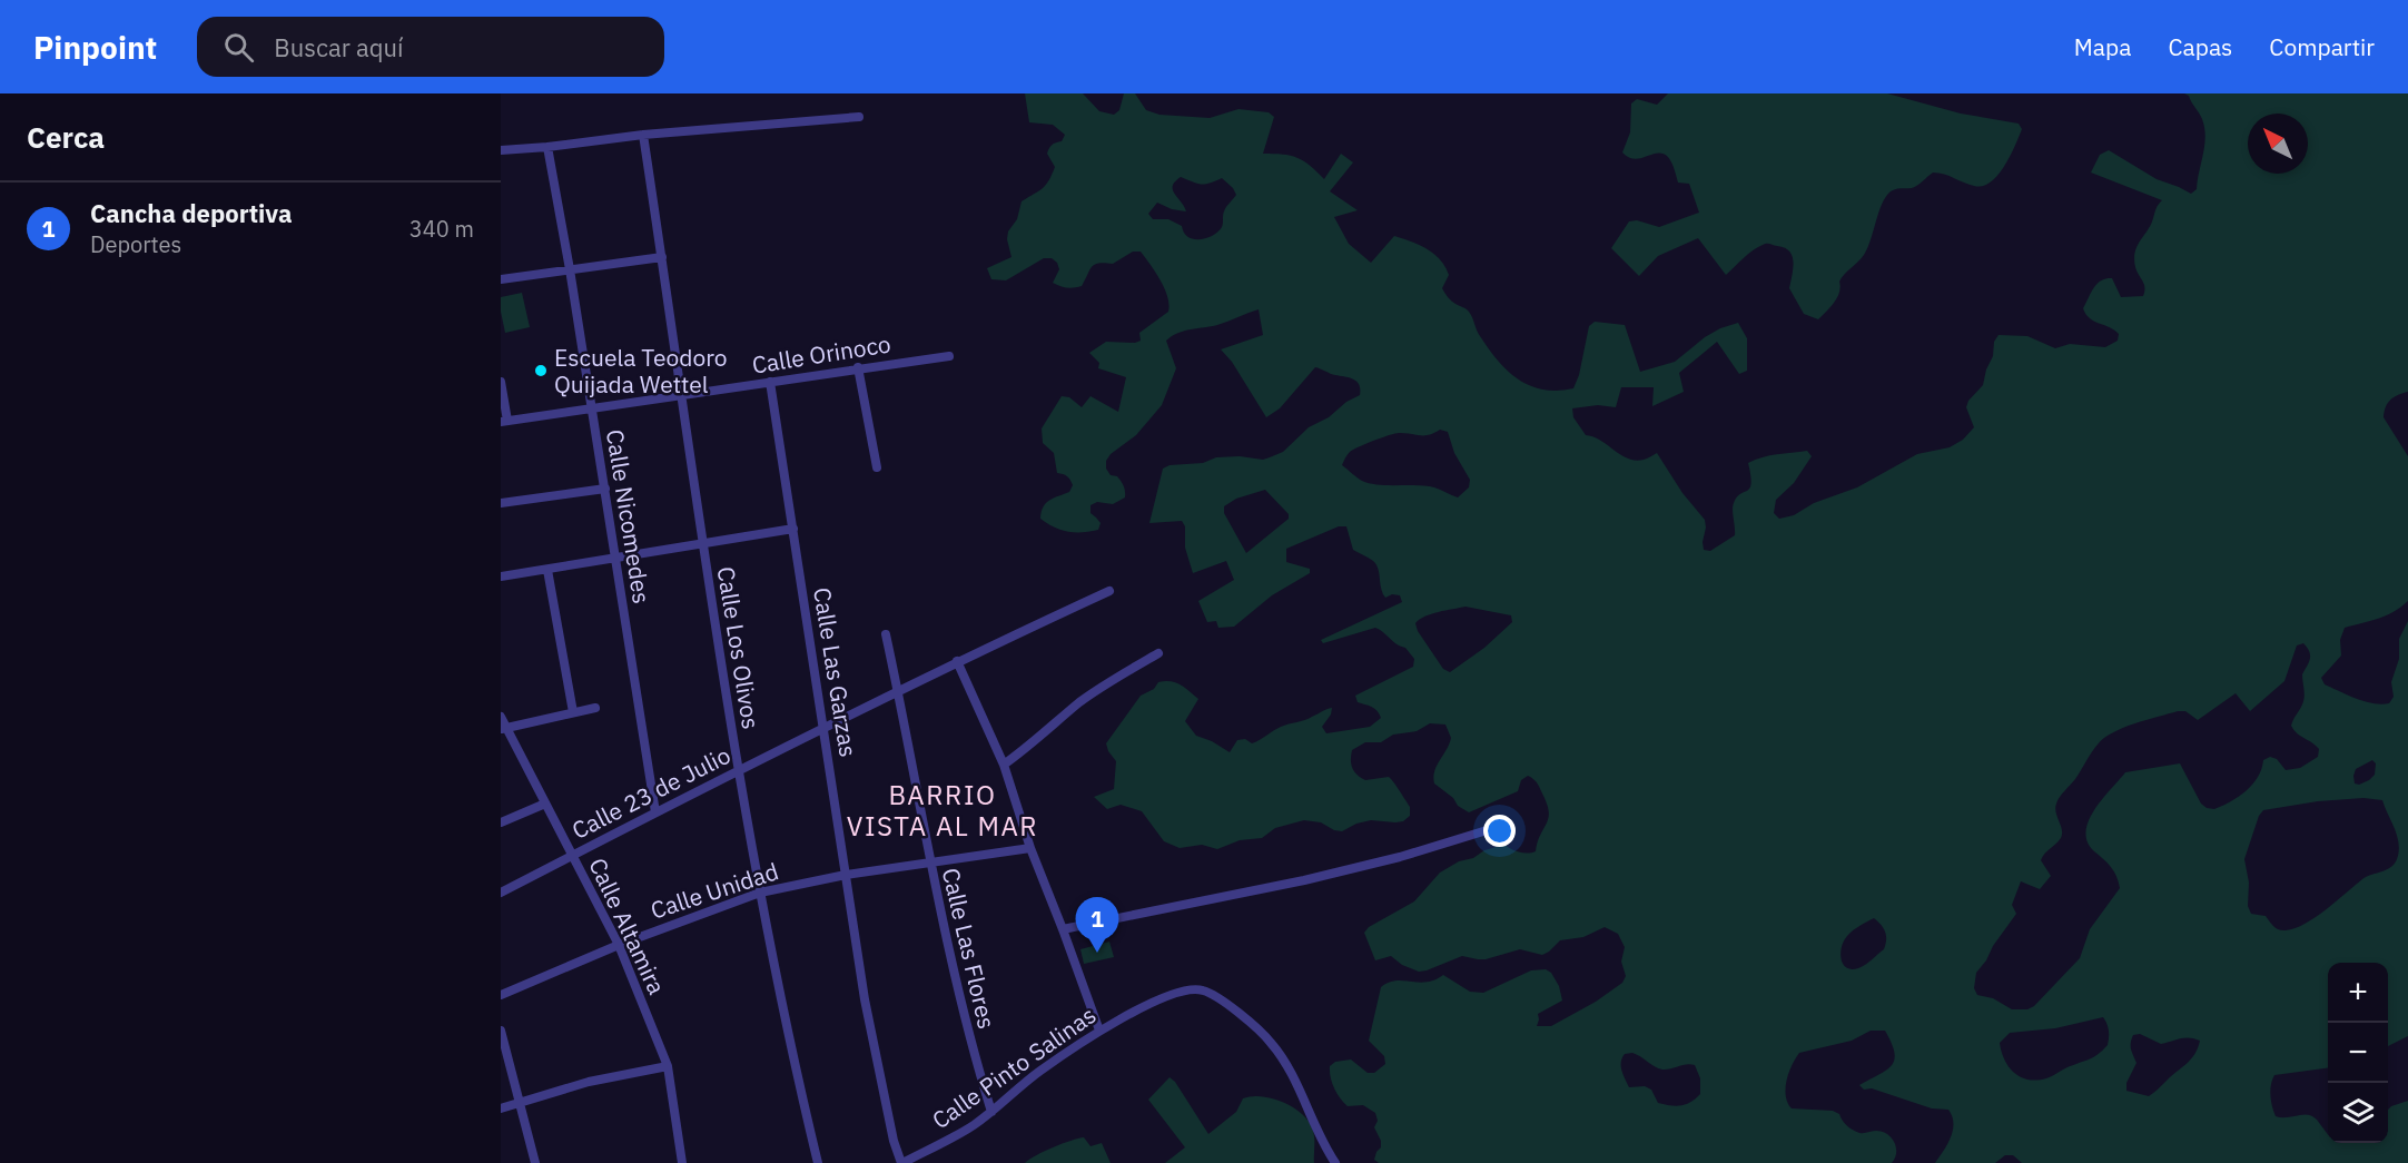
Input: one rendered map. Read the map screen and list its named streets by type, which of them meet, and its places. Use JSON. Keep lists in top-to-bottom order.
{
  "streets": {
    "street": [
      "Calle Orinoco",
      "Calle Nicomedes",
      "Calle Los Olivos",
      "Calle Las Garzas",
      "Calle 23 de Julio",
      "Calle Unidad",
      "Calle Altamira",
      "Calle Las Flores",
      "Calle Pinto Salinas"
    ]
  },
  "crossings": [
    ["Calle Orinoco", "Calle Nicomedes"],
    ["Calle Orinoco", "Calle Los Olivos"],
    ["Calle Orinoco", "Calle Las Garzas"],
    ["Calle Nicomedes", "Calle 23 de Julio"],
    ["Calle Los Olivos", "Calle 23 de Julio"],
    ["Calle Los Olivos", "Calle Unidad"],
    ["Calle Las Garzas", "Calle 23 de Julio"],
    ["Calle Las Garzas", "Calle Unidad"],
    ["Calle Las Garzas", "Calle Pinto Salinas"],
    ["Calle 23 de Julio", "Calle Altamira"],
    ["Calle 23 de Julio", "Calle Las Flores"],
    ["Calle Unidad", "Calle Altamira"],
    ["Calle Unidad", "Calle Las Flores"],
    ["Calle Las Flores", "Calle Pinto Salinas"]
  ],
  "districts": ["BARRIO VISTA AL MAR"],
  "places": ["Escuela Teodoro Quijada Wettel"],
  "north": "top left",
  "page": {
    "header": "Pinpoint",
    "search": "Buscar aquí",
    "nav": ["Mapa", "Capas", "Compartir"],
    "heading": "Cerca",
    "list": [
      {
        "mark": "1",
        "name": "Cancha deportiva",
        "note": "Deportes",
        "value": "340 m"
      }
    ],
    "pins": "1",
    "map_buttons": ["+", "−"]
  }
}
